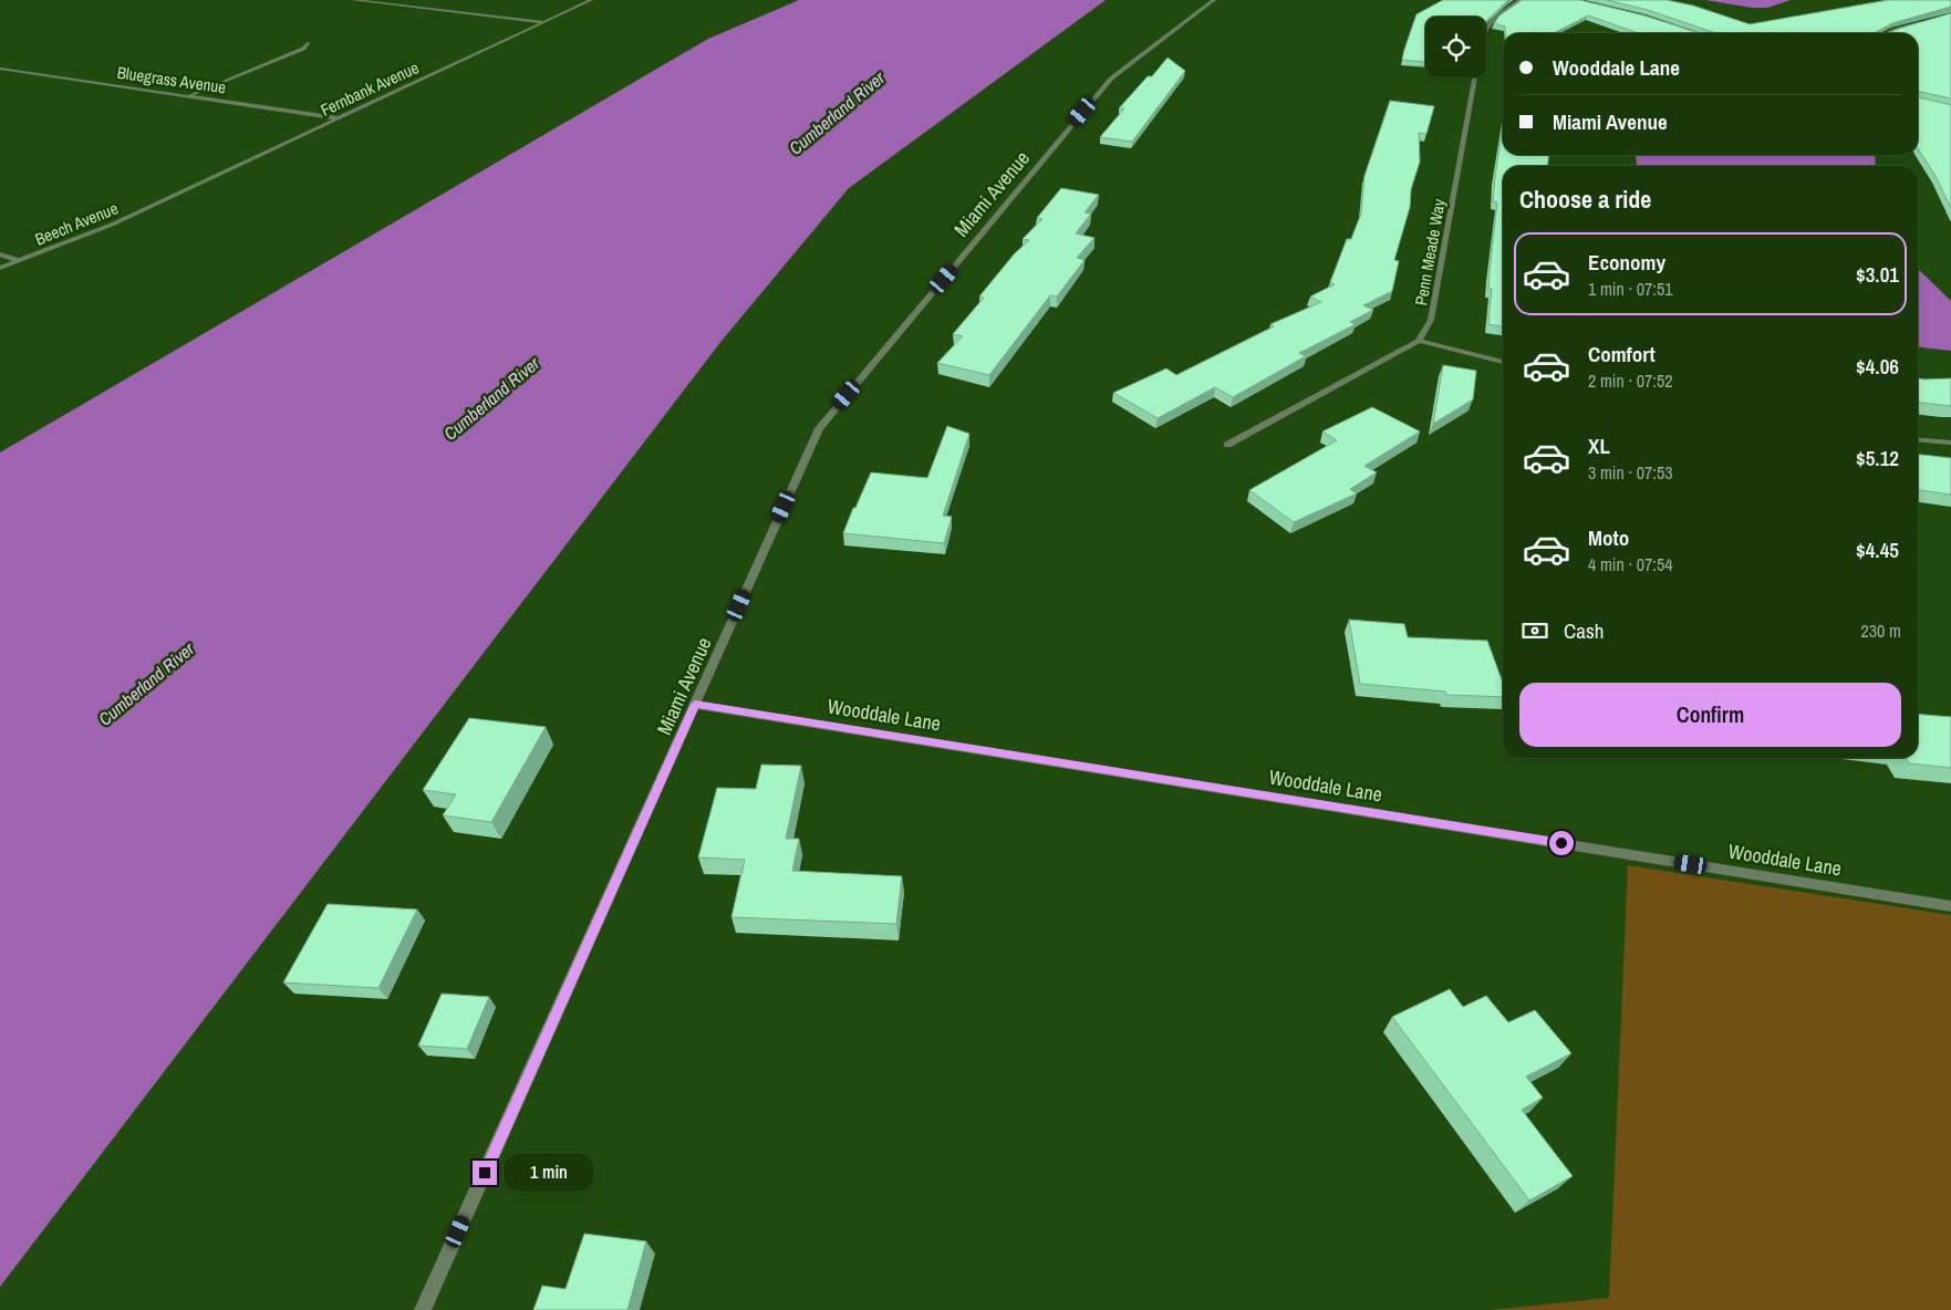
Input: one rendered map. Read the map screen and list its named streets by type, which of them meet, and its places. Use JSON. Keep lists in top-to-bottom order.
{
  "streets": {
    "street": [
      "Bluegrass Avenue",
      "Fernbank Avenue",
      "Miami Avenue",
      "Beech Avenue",
      "Penn Meade Way",
      "Wooddale Lane"
    ]
  },
  "crossings": [
    ["Bluegrass Avenue", "Fernbank Avenue"],
    ["Fernbank Avenue", "Beech Avenue"],
    ["Miami Avenue", "Wooddale Lane"]
  ],
  "water": ["Cumberland River"],
  "page": {
    "banner": ["Wooddale Lane", "Miami Avenue"],
    "heading": "Choose a ride",
    "list": [
      {
        "name": "Economy",
        "note": "1 min · 07:51",
        "value": "$3.01"
      },
      {
        "name": "Comfort",
        "note": "2 min · 07:52",
        "value": "$4.06"
      },
      {
        "name": "XL",
        "note": "3 min · 07:53",
        "value": "$5.12"
      },
      {
        "name": "Moto",
        "note": "4 min · 07:54",
        "value": "$4.45"
      }
    ],
    "pay": ["Cash", "230 m"],
    "buttons": "Confirm",
    "bubble": "1 min"
  }
}
